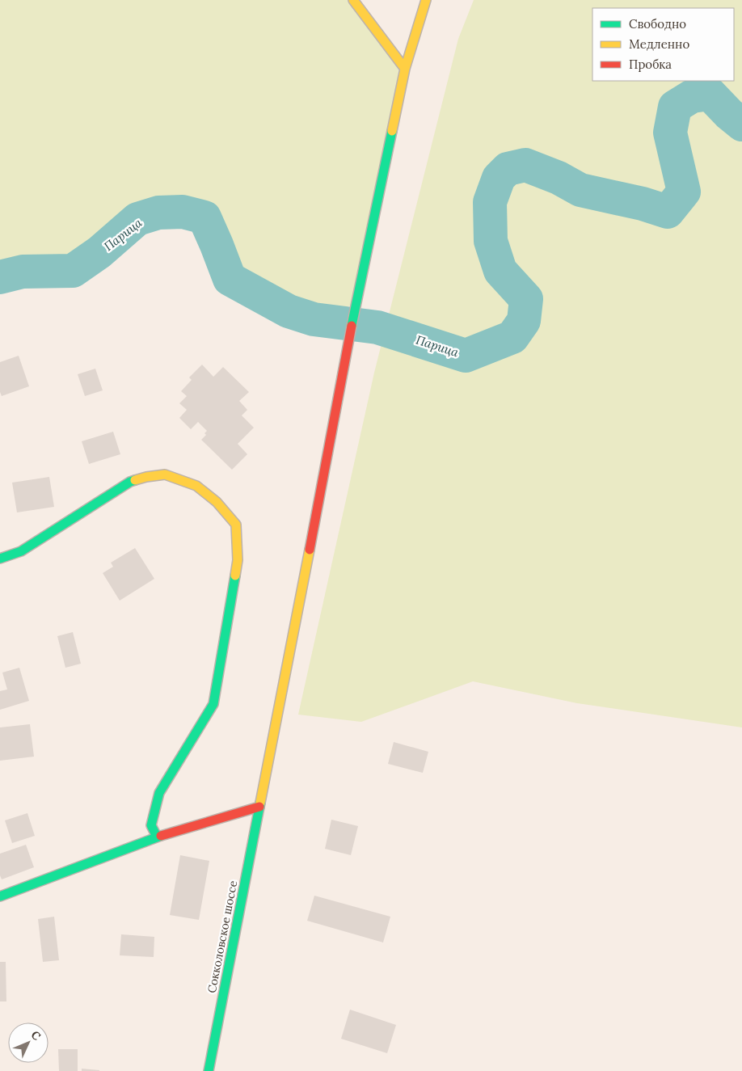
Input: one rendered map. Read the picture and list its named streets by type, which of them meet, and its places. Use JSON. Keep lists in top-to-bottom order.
{
  "streets": {
    "main road": ["Сокколовское шоссе"]
  },
  "water": ["Парица"],
  "legend": ["Свободно", "Медленно", "Пробка"],
  "north": "top right"
}
